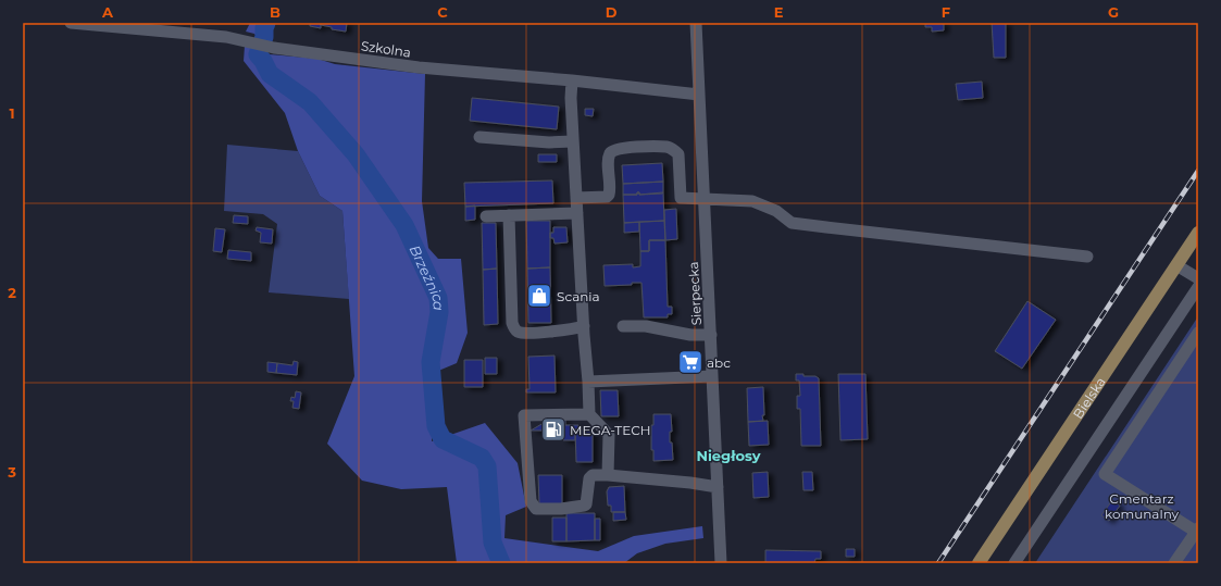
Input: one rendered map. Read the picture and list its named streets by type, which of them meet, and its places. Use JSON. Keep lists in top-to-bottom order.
{
  "streets": {
    "main road": ["Bielska"],
    "street": ["Szkolna", "Sierpecka"]
  },
  "crossings": [
    ["Szkolna", "Sierpecka"]
  ],
  "districts": ["Niegłosy"],
  "water": ["Brzeźnica"],
  "parks": ["Cmentarz komunalny"],
  "places": {
    "shop": ["Scania"],
    "supermarket": ["abc"],
    "fuel station": ["MEGA-TECH"]
  },
  "grid": {
    "columns": [
      "A",
      "B",
      "C",
      "D",
      "E",
      "F",
      "G"
    ],
    "rows": ["1", "2", "3"]
  }
}
